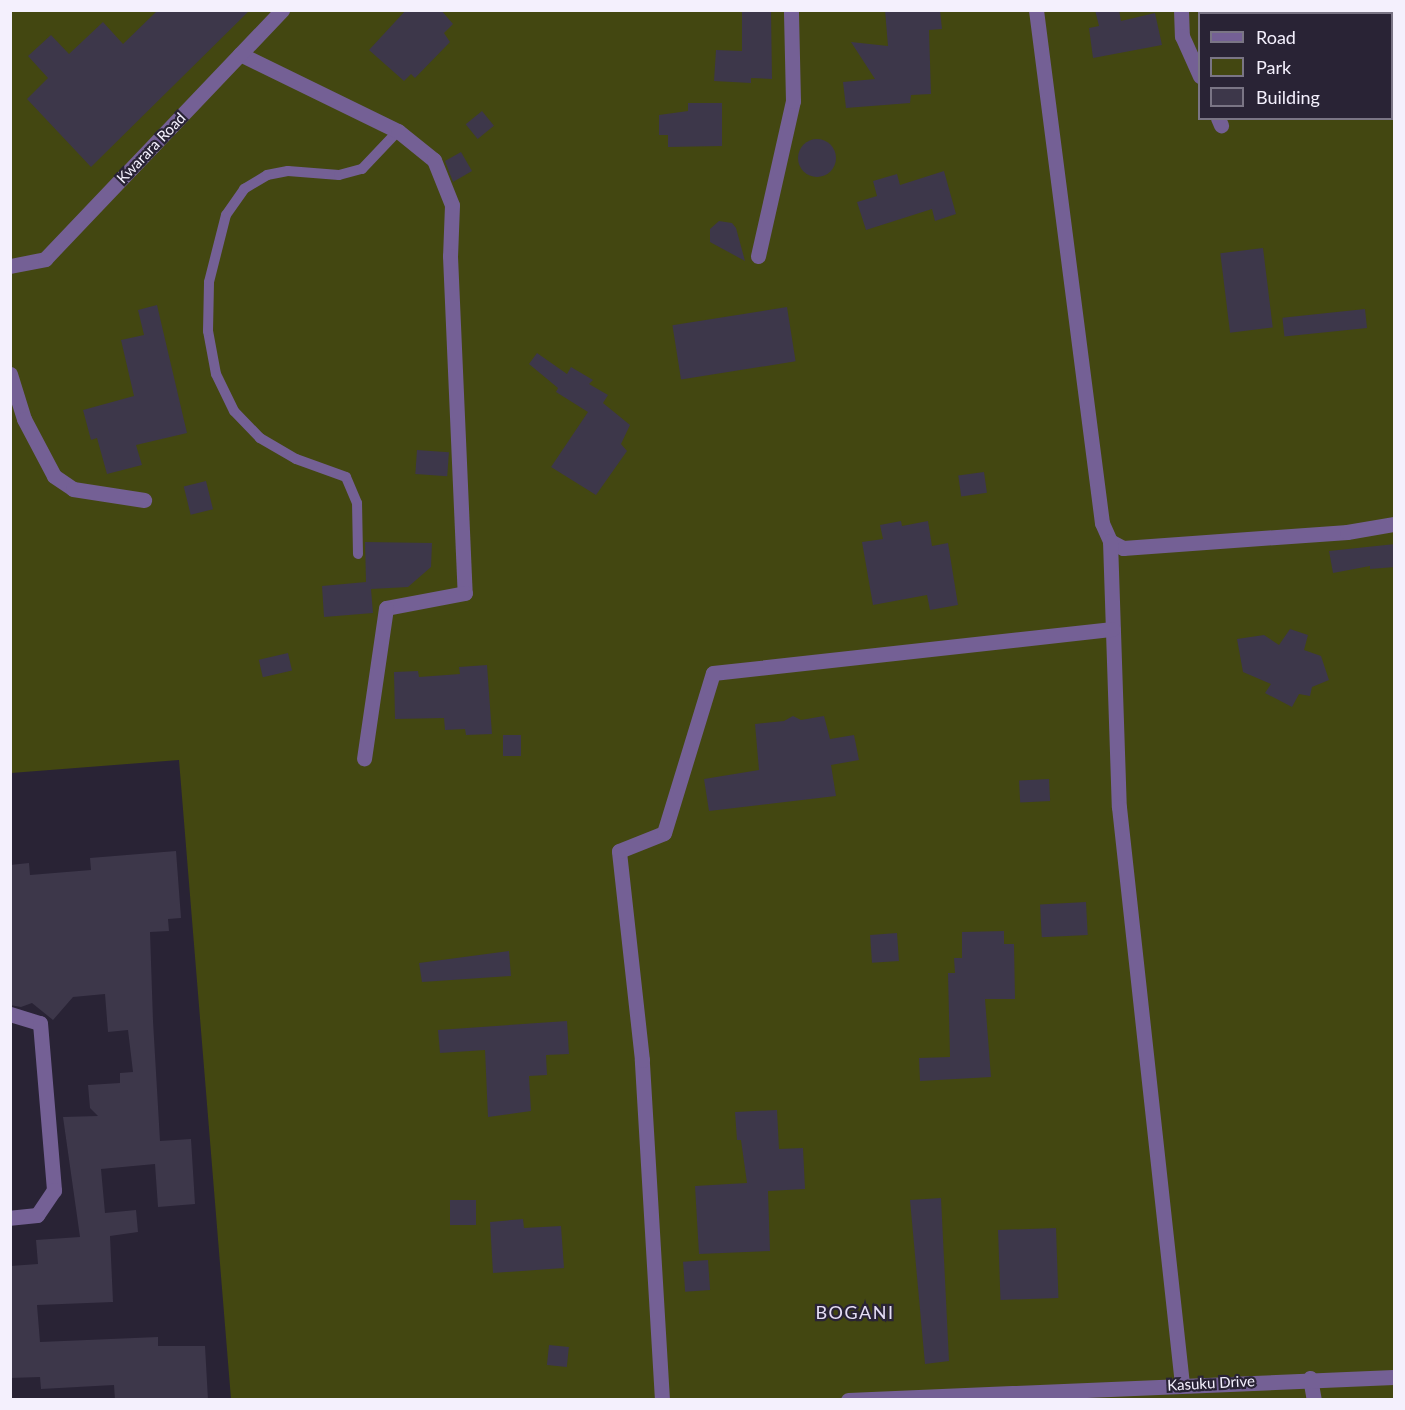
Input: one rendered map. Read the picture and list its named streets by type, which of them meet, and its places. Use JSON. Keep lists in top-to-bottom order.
{
  "streets": {
    "street": ["Kwarara Road", "Kasuku Drive"]
  },
  "districts": ["BOGANI"],
  "legend": ["Road", "Park", "Building"]
}
